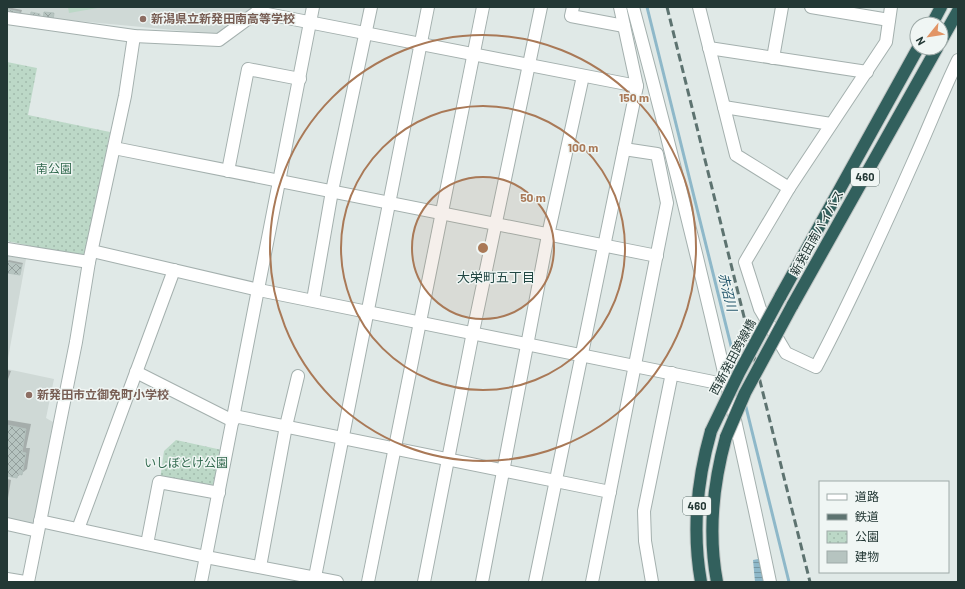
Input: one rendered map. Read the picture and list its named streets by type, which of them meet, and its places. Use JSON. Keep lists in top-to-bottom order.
{
  "streets": {
    "highway": ["460", "新発田南バイパス", "西新発田跨線橋"]
  },
  "crossings": [
    ["新発田南バイパス", "西新発田跨線橋"]
  ],
  "districts": ["大栄町五丁目"],
  "water": ["赤沼川"],
  "parks": ["南公園", "いしぼとけ公園"],
  "places": ["新潟県立新発田南高等学校", "新発田市立御免町小学校"],
  "legend": [
    "道路",
    "鉄道",
    "公園",
    "建物"
  ],
  "north": "bottom left",
  "rings": ["150 m", "100 m", "50 m"]
}
